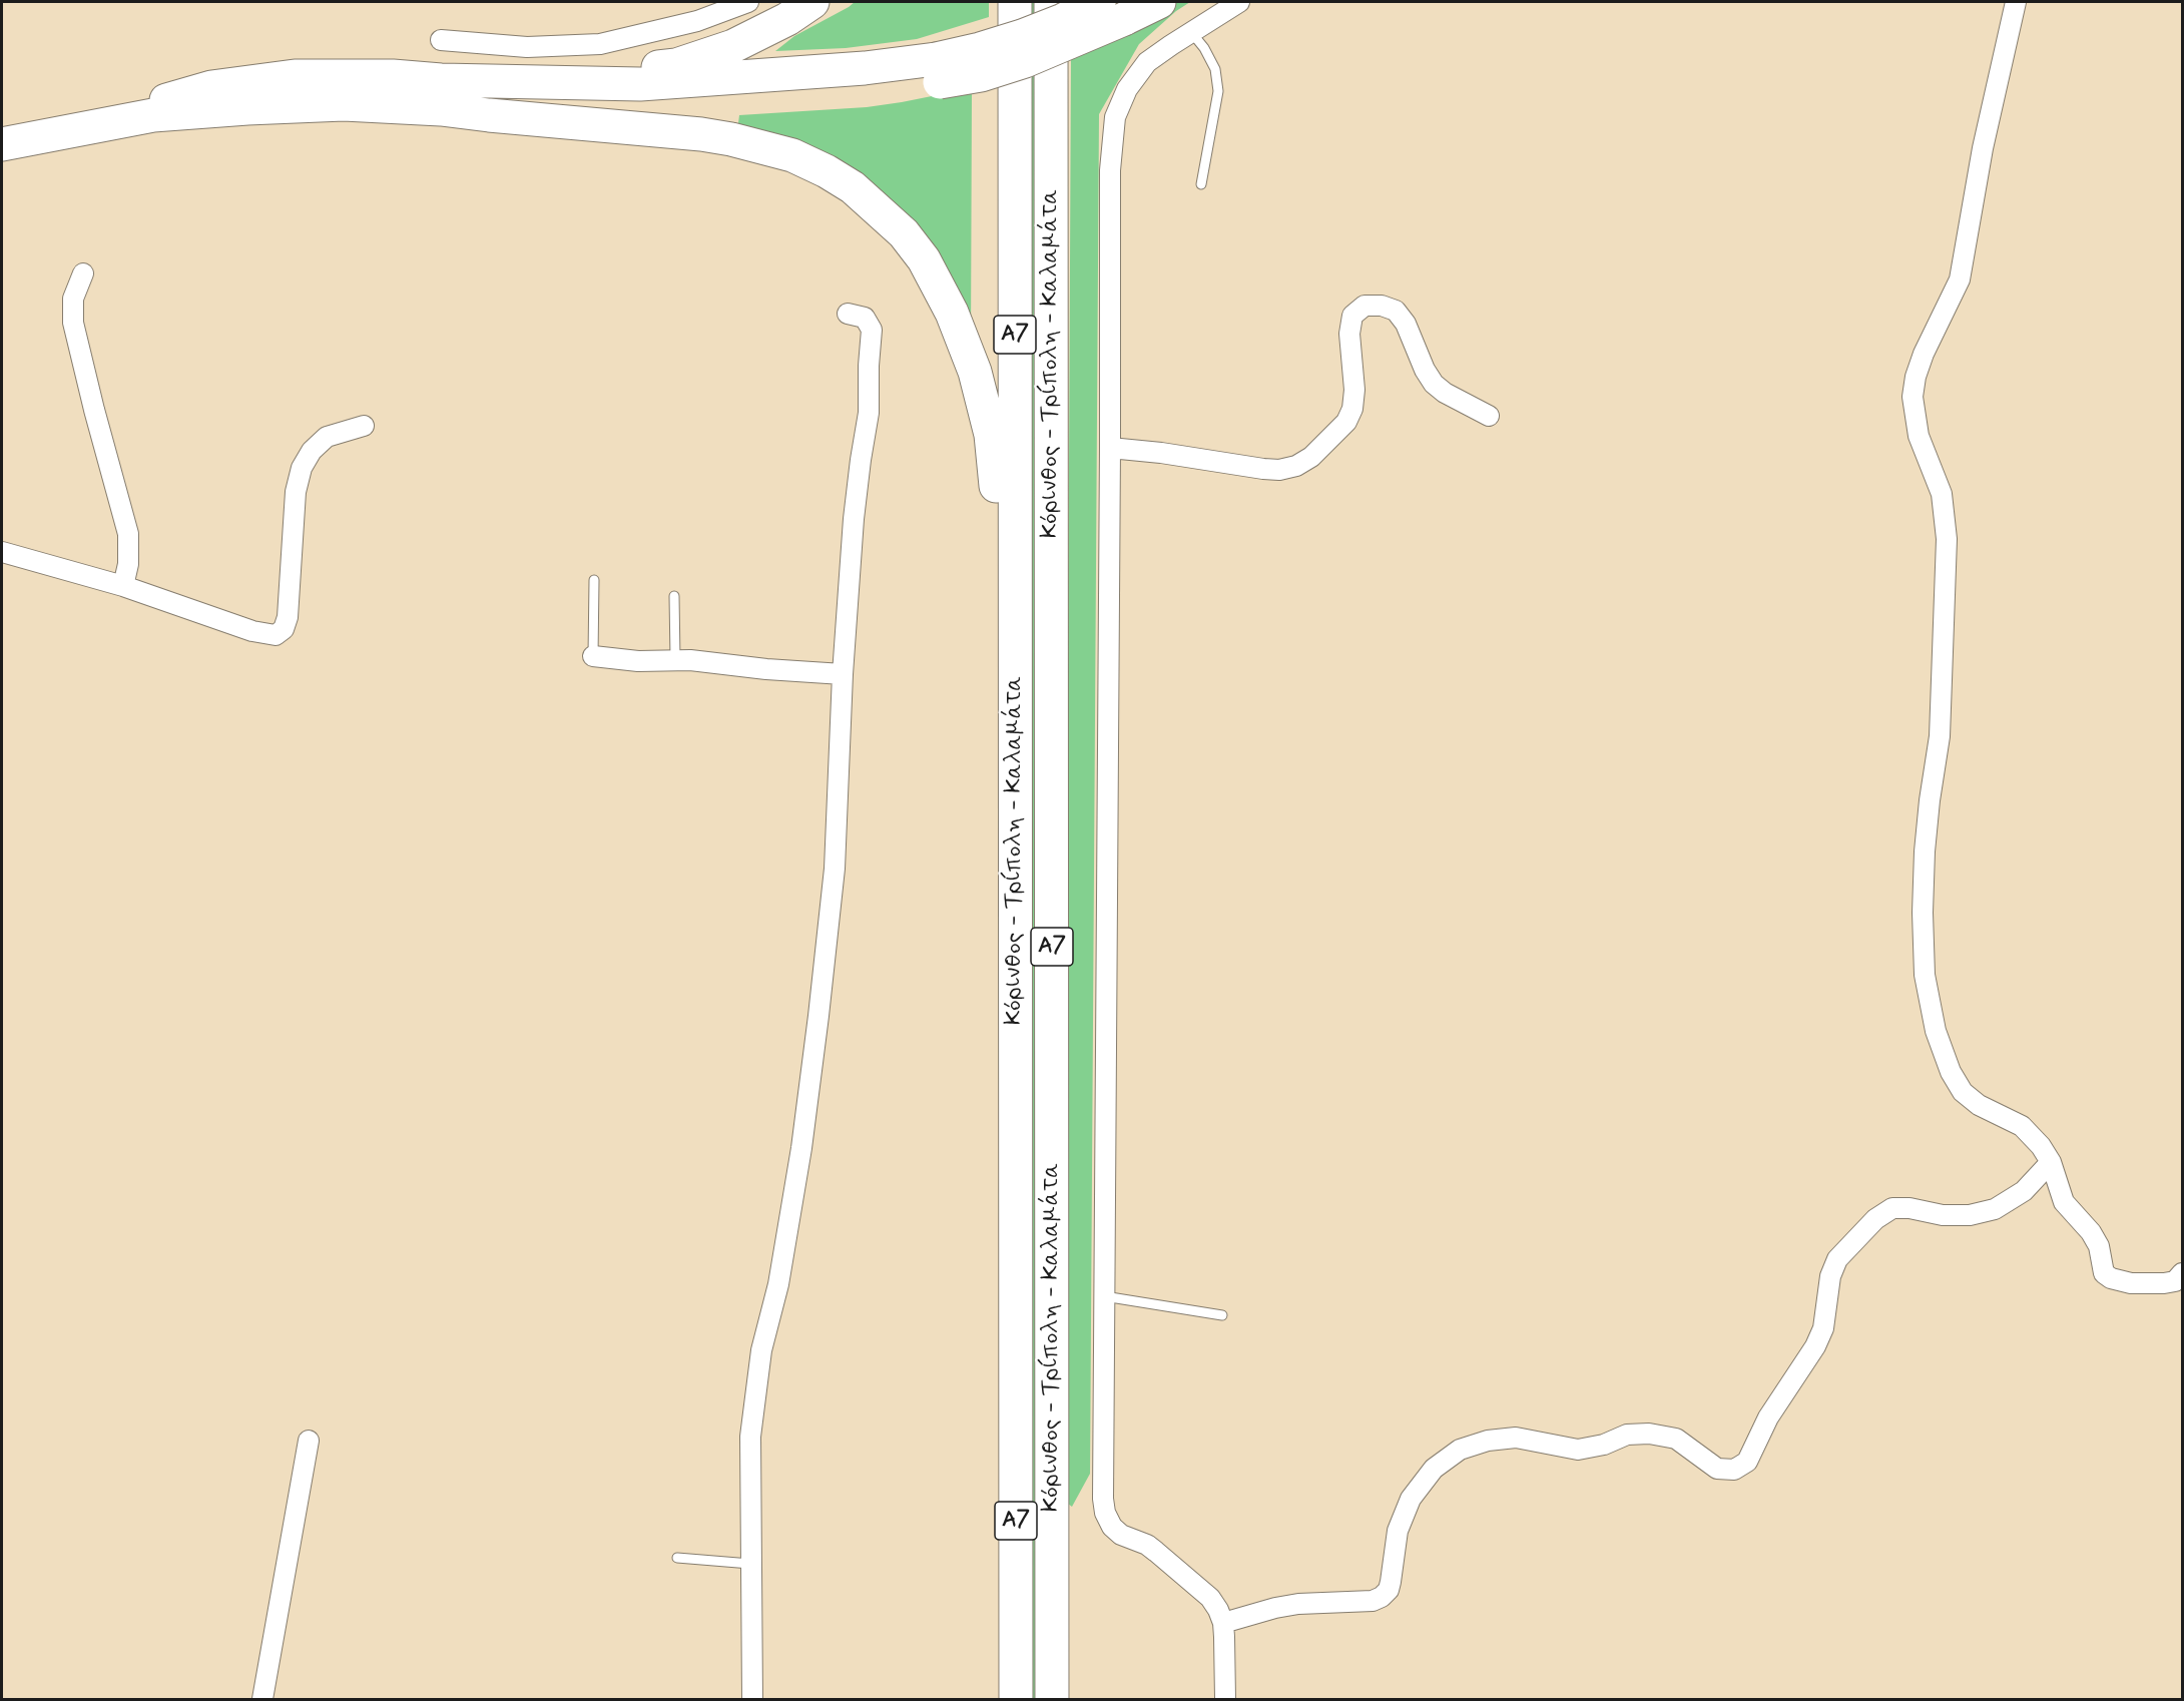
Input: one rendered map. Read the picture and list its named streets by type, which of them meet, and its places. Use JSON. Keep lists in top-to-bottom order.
{
  "streets": {
    "highway": ["Α7", "Κόρινθος - Τρίπολη - Καλαμάτα"]
  }
}
